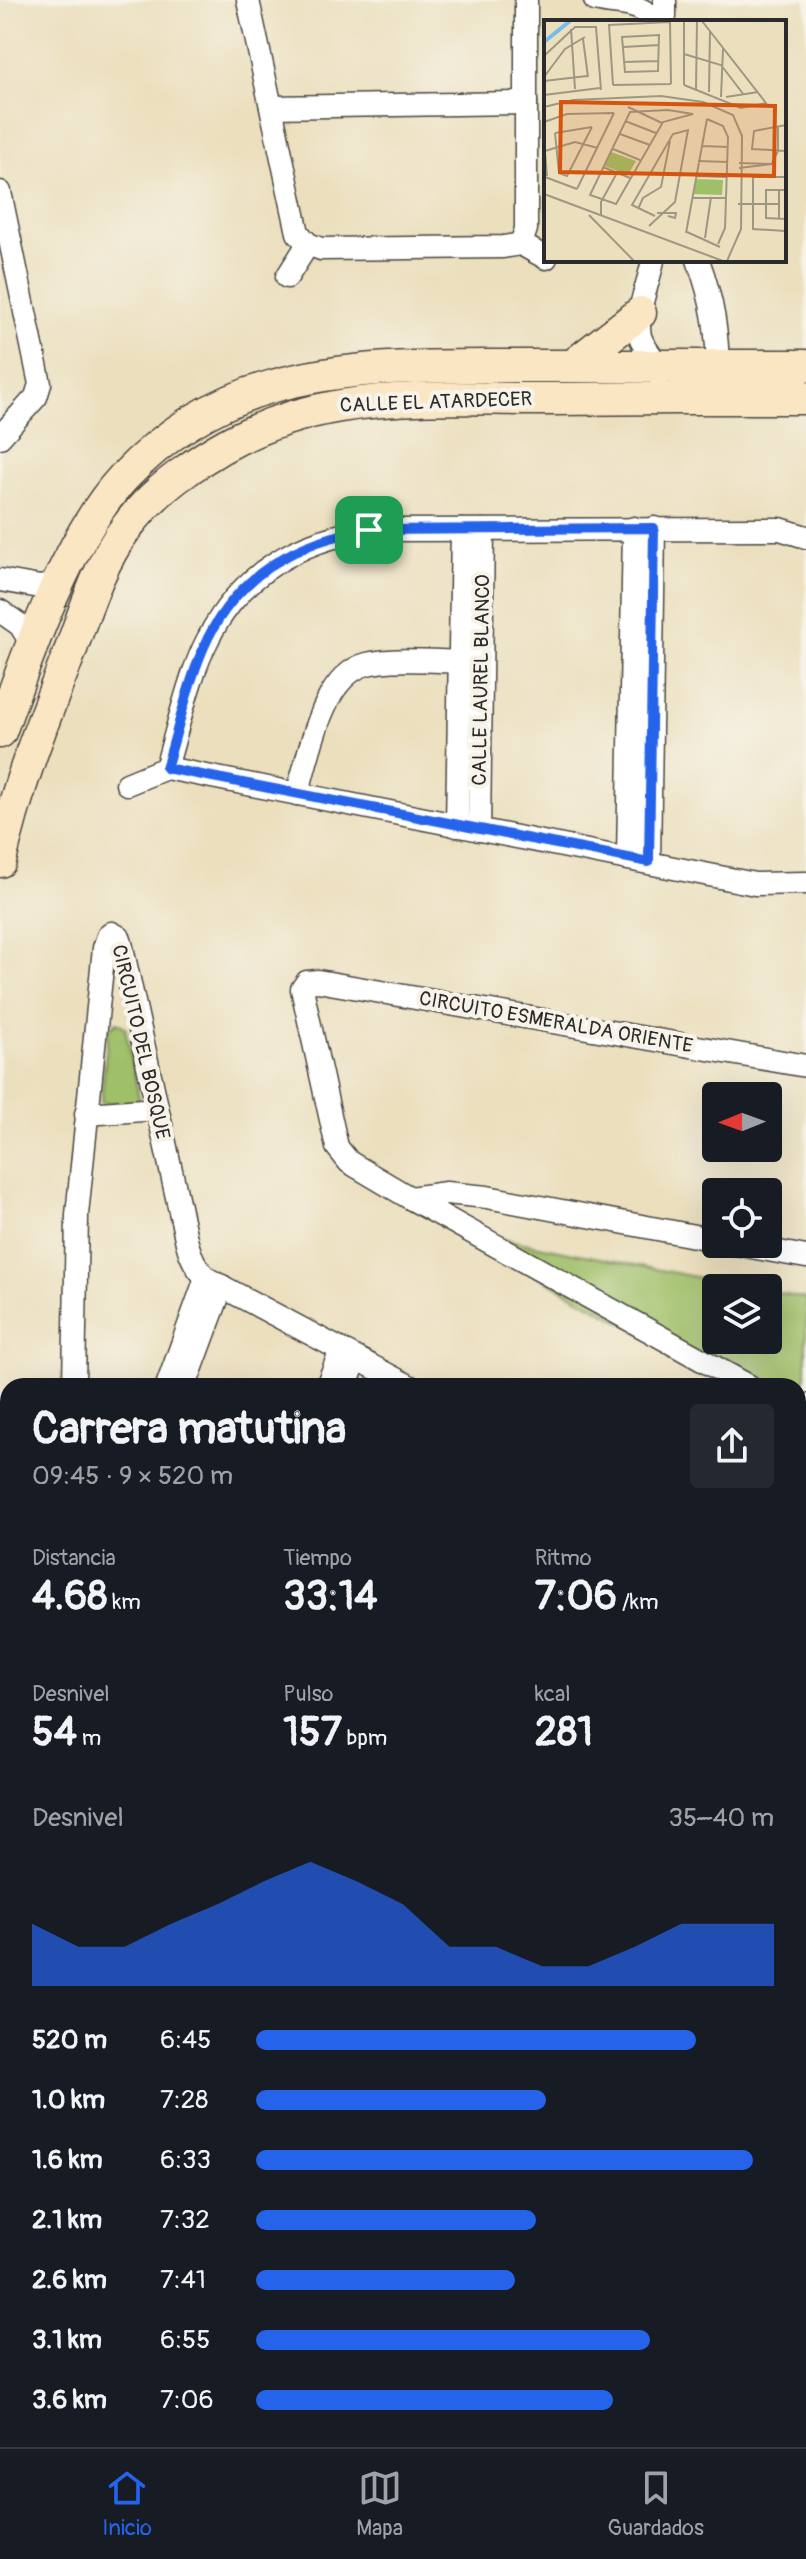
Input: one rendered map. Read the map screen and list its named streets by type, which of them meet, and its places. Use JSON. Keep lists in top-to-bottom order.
{
  "streets": {
    "street": [
      "CALLE EL ATARDECER",
      "CALLE LAUREL BLANCO",
      "CIRCUITO ESMERALDA ORIENTE",
      "CIRCUITO DEL BOSQUE"
    ]
  },
  "north": "left",
  "page": {
    "heading": ["Carrera matutina", "09:45 · 9 × 520 m"],
    "stats": [
      ["Distancia", "4.68 km"],
      ["Tiempo", "33:14"],
      ["Ritmo", "7:06 /km"],
      ["Desnivel", "54 m"],
      ["Pulso", "157 bpm"],
      ["kcal", "281"]
    ],
    "chart": ["Desnivel", "35–40 m"],
    "list": [
      {
        "name": "520 m",
        "note": "6:45"
      },
      {
        "name": "1.0 km",
        "note": "7:28"
      },
      {
        "name": "1.6 km",
        "note": "6:33"
      },
      {
        "name": "2.1 km",
        "note": "7:32"
      },
      {
        "name": "2.6 km",
        "note": "7:41"
      },
      {
        "name": "3.1 km",
        "note": "6:55"
      },
      {
        "name": "3.6 km",
        "note": "7:06"
      }
    ],
    "tabs": ["Inicio", "Mapa", "Guardados"]
  }
}
